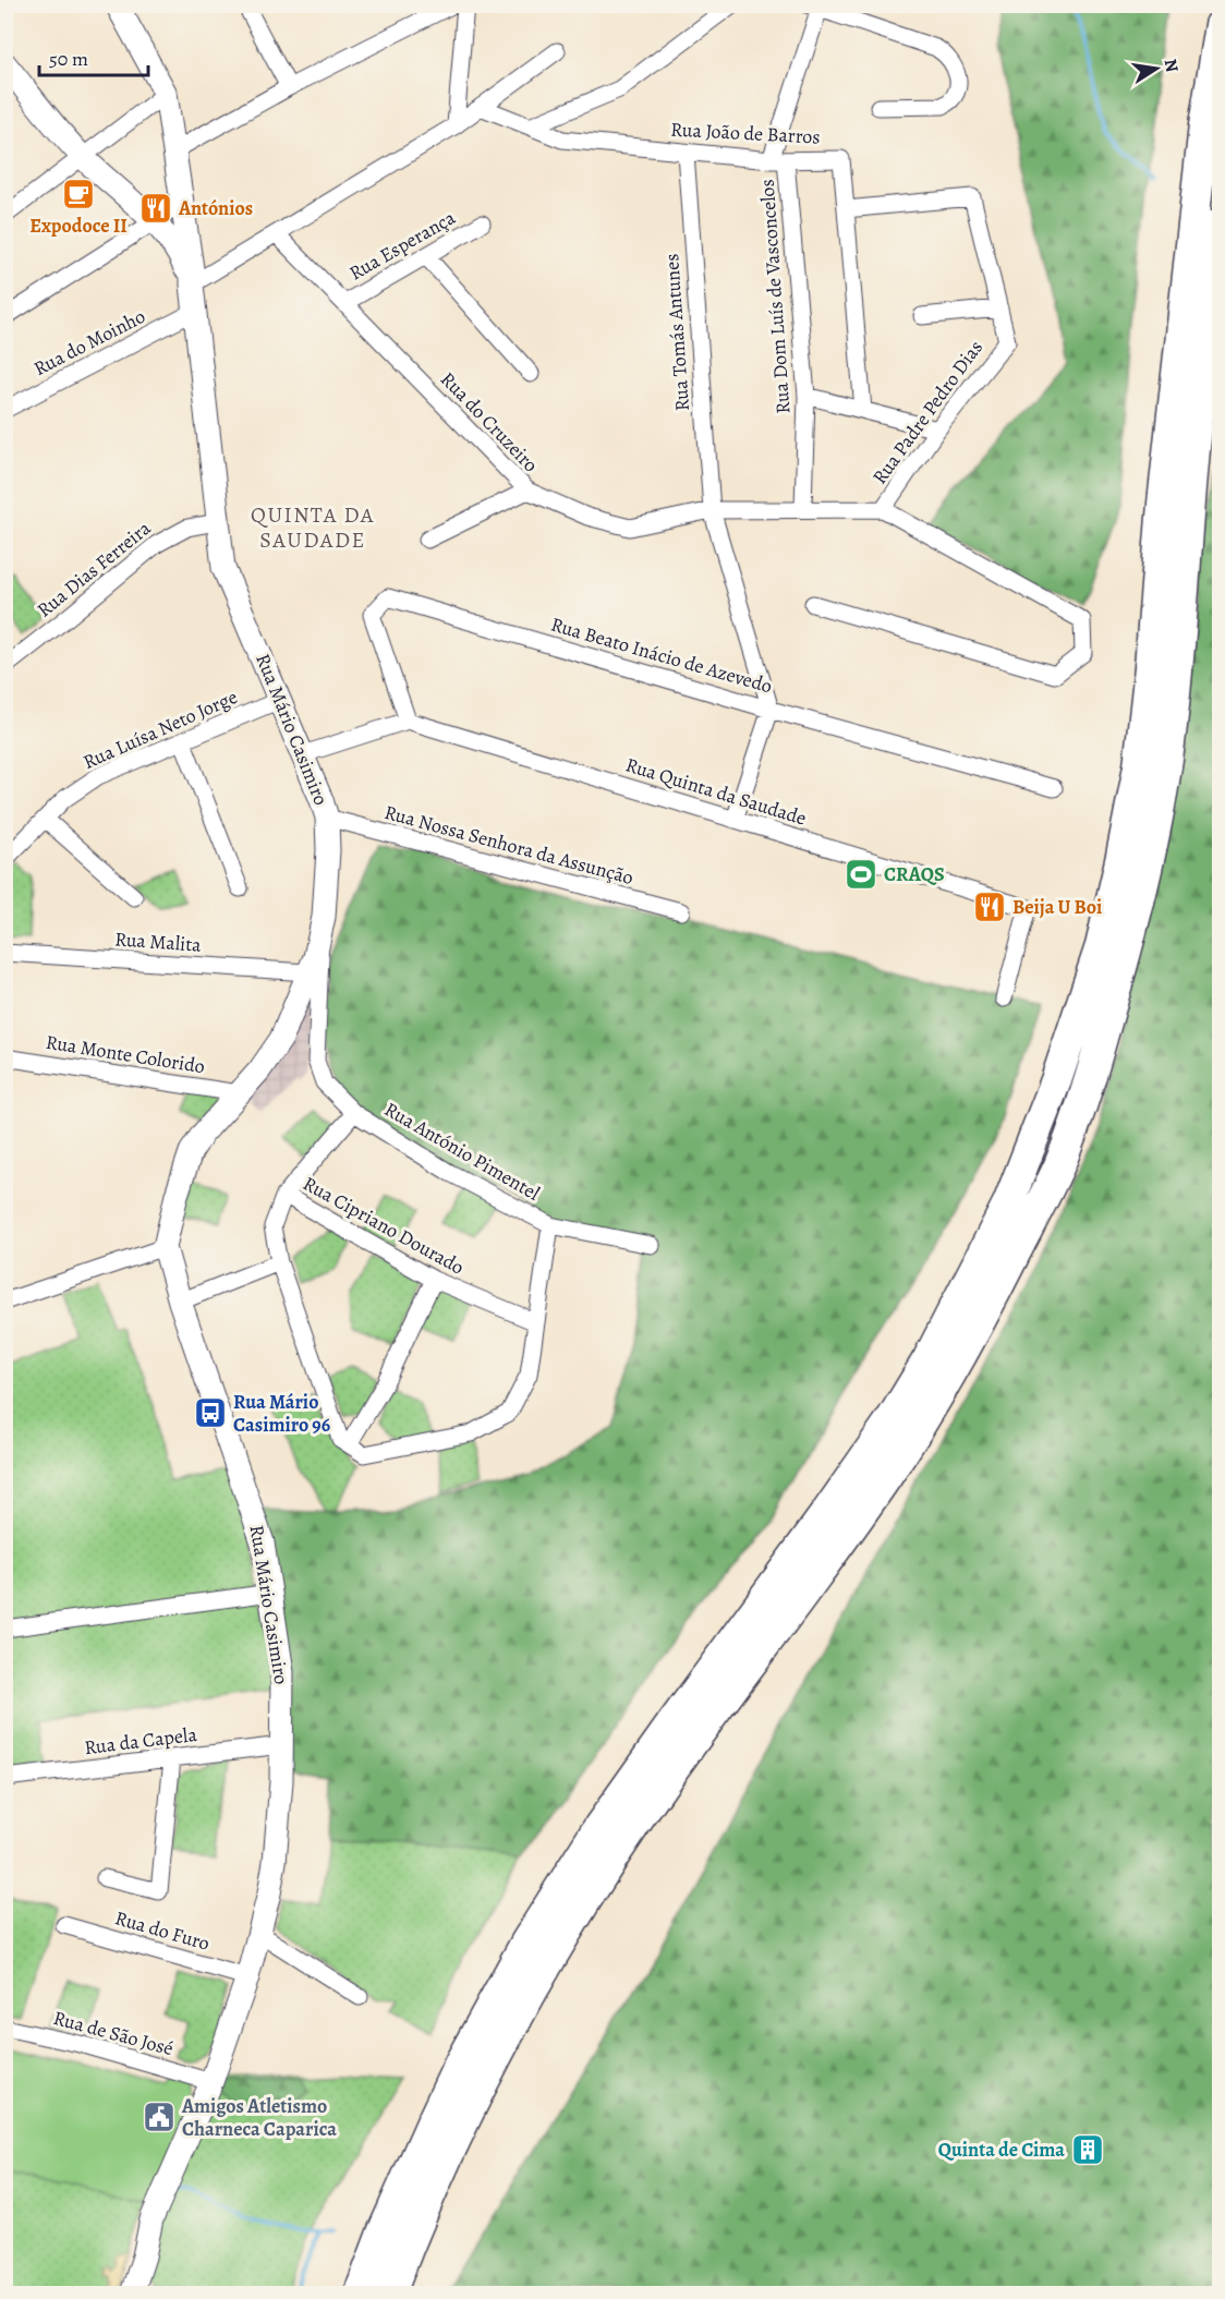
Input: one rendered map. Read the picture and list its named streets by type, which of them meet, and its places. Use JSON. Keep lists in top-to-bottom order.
{
  "streets": {
    "street": [
      "Rua João de Barros",
      "Rua Esperança",
      "Rua Dom Luís de Vasconcelos",
      "Rua Tomás Antunes",
      "Rua do Moinho",
      "Rua Padre Pedro Dias",
      "Rua do Cruzeiro",
      "Rua Dias Ferreira",
      "Rua Beato Inácio de Azevedo",
      "Rua Luísa Neto Jorge",
      "Rua Mário Casimiro",
      "Rua Quinta da Saudade",
      "Rua Nossa Senhora da Assunção",
      "Rua Malita",
      "Rua Monte Colorido",
      "Rua António Pimentel",
      "Rua Cipriano Dourado",
      "Rua da Capela",
      "Rua do Furo",
      "Rua de São José"
    ]
  },
  "crossings": [
    ["Rua João de Barros", "Rua Dom Luís de Vasconcelos"],
    ["Rua João de Barros", "Rua Tomás Antunes"],
    ["Rua João de Barros", "Rua Padre Pedro Dias"],
    ["Rua Esperança", "Rua do Cruzeiro"],
    ["Rua Dom Luís de Vasconcelos", "Rua do Cruzeiro"],
    ["Rua Tomás Antunes", "Rua do Cruzeiro"],
    ["Rua Tomás Antunes", "Rua Beato Inácio de Azevedo"],
    ["Rua do Moinho", "Rua Mário Casimiro"],
    ["Rua Padre Pedro Dias", "Rua do Cruzeiro"],
    ["Rua Dias Ferreira", "Rua Mário Casimiro"],
    ["Rua Beato Inácio de Azevedo", "Rua Quinta da Saudade"],
    ["Rua Luísa Neto Jorge", "Rua Mário Casimiro"],
    ["Rua Mário Casimiro", "Rua Nossa Senhora da Assunção"],
    ["Rua Mário Casimiro", "Rua Malita"],
    ["Rua Mário Casimiro", "Rua Monte Colorido"],
    ["Rua Mário Casimiro", "Rua António Pimentel"],
    ["Rua Mário Casimiro", "Rua da Capela"],
    ["Rua Mário Casimiro", "Rua do Furo"],
    ["Rua Mário Casimiro", "Rua de São José"],
    ["Rua António Pimentel", "Rua Cipriano Dourado"]
  ],
  "districts": ["QUINTA DA SAUDADE"],
  "places": {
    "cafe": ["Expodoce II"],
    "restaurant": ["Antónios", "Beija U Boi"],
    "sports": ["CRAQS"],
    "bus stop": ["Rua Mário Casimiro 96"],
    "public building": ["Amigos Atletismo Charneca Caparica"],
    "building": ["Quinta de Cima"]
  },
  "scale_bar": "50 m",
  "north": "right"
}
